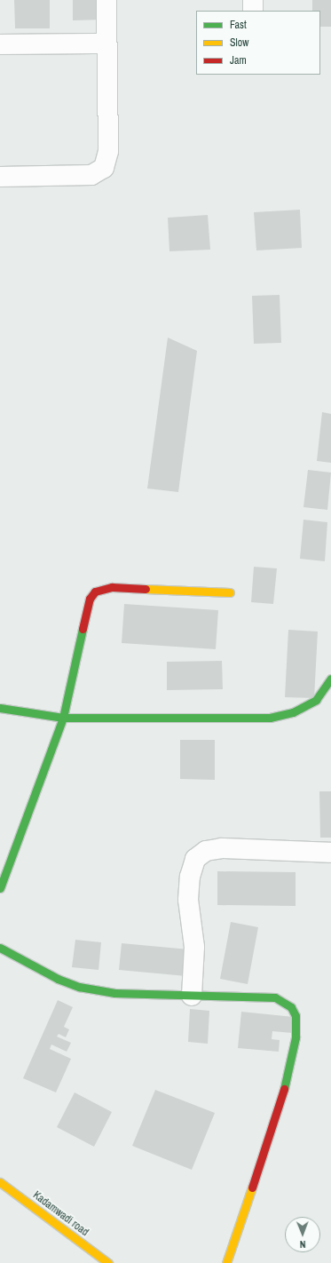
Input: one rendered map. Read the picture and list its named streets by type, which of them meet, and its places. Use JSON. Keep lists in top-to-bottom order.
{
  "streets": {
    "street": ["Kadamwadi road"]
  },
  "legend": ["Fast", "Slow", "Jam"],
  "north": "bottom"
}
